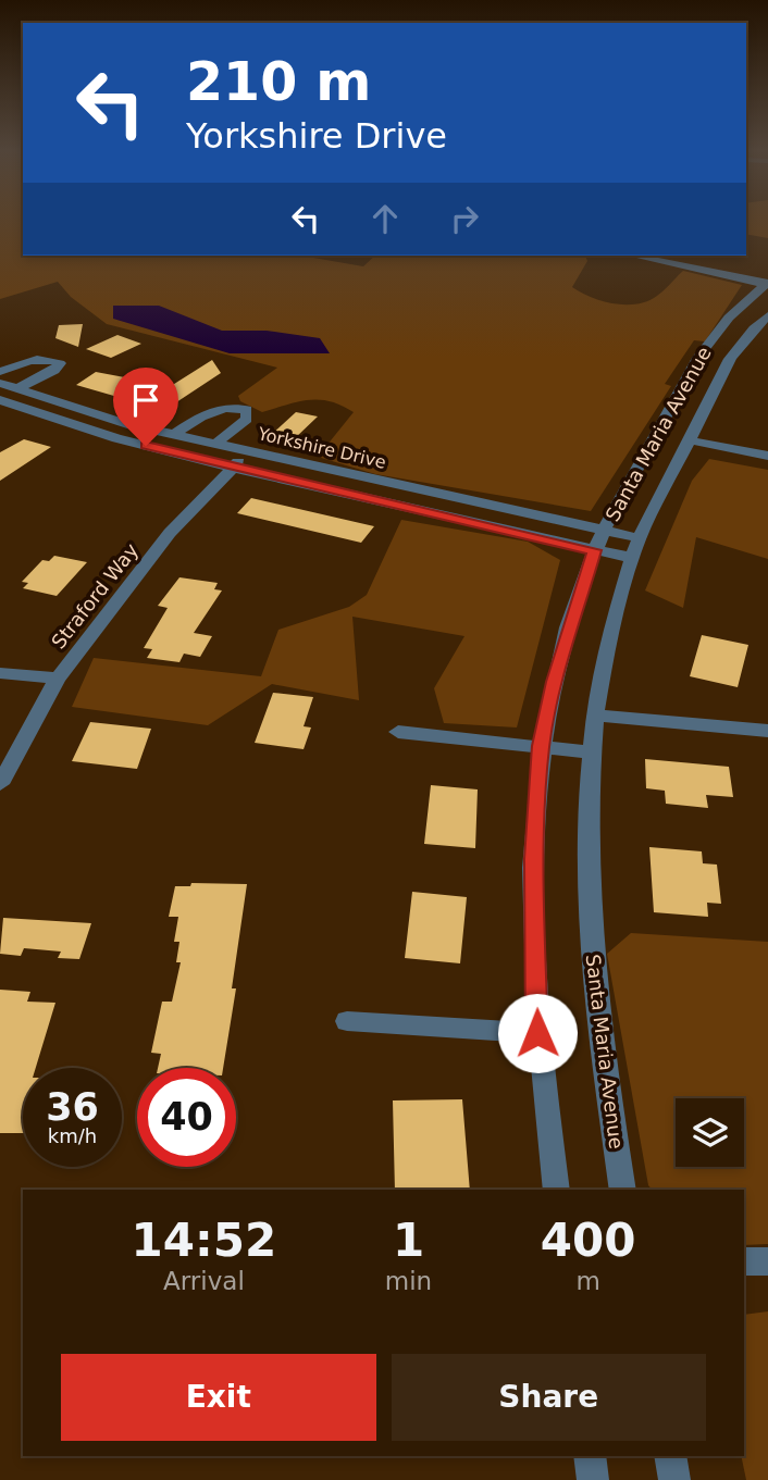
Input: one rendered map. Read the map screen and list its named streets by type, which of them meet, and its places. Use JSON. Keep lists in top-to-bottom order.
{
  "streets": {
    "street": ["Santa Maria Avenue", "Yorkshire Drive", "Straford Way"]
  },
  "crossings": [
    ["Santa Maria Avenue", "Yorkshire Drive"],
    ["Yorkshire Drive", "Straford Way"]
  ],
  "page": {
    "turn": ["210 m", "Yorkshire Drive"],
    "speed": "36 km/h",
    "limit": "40",
    "eta": [
      "14:52",
      "Arrival",
      "1",
      "min",
      "400",
      "m"
    ],
    "buttons": ["Exit", "Share"]
  }
}
